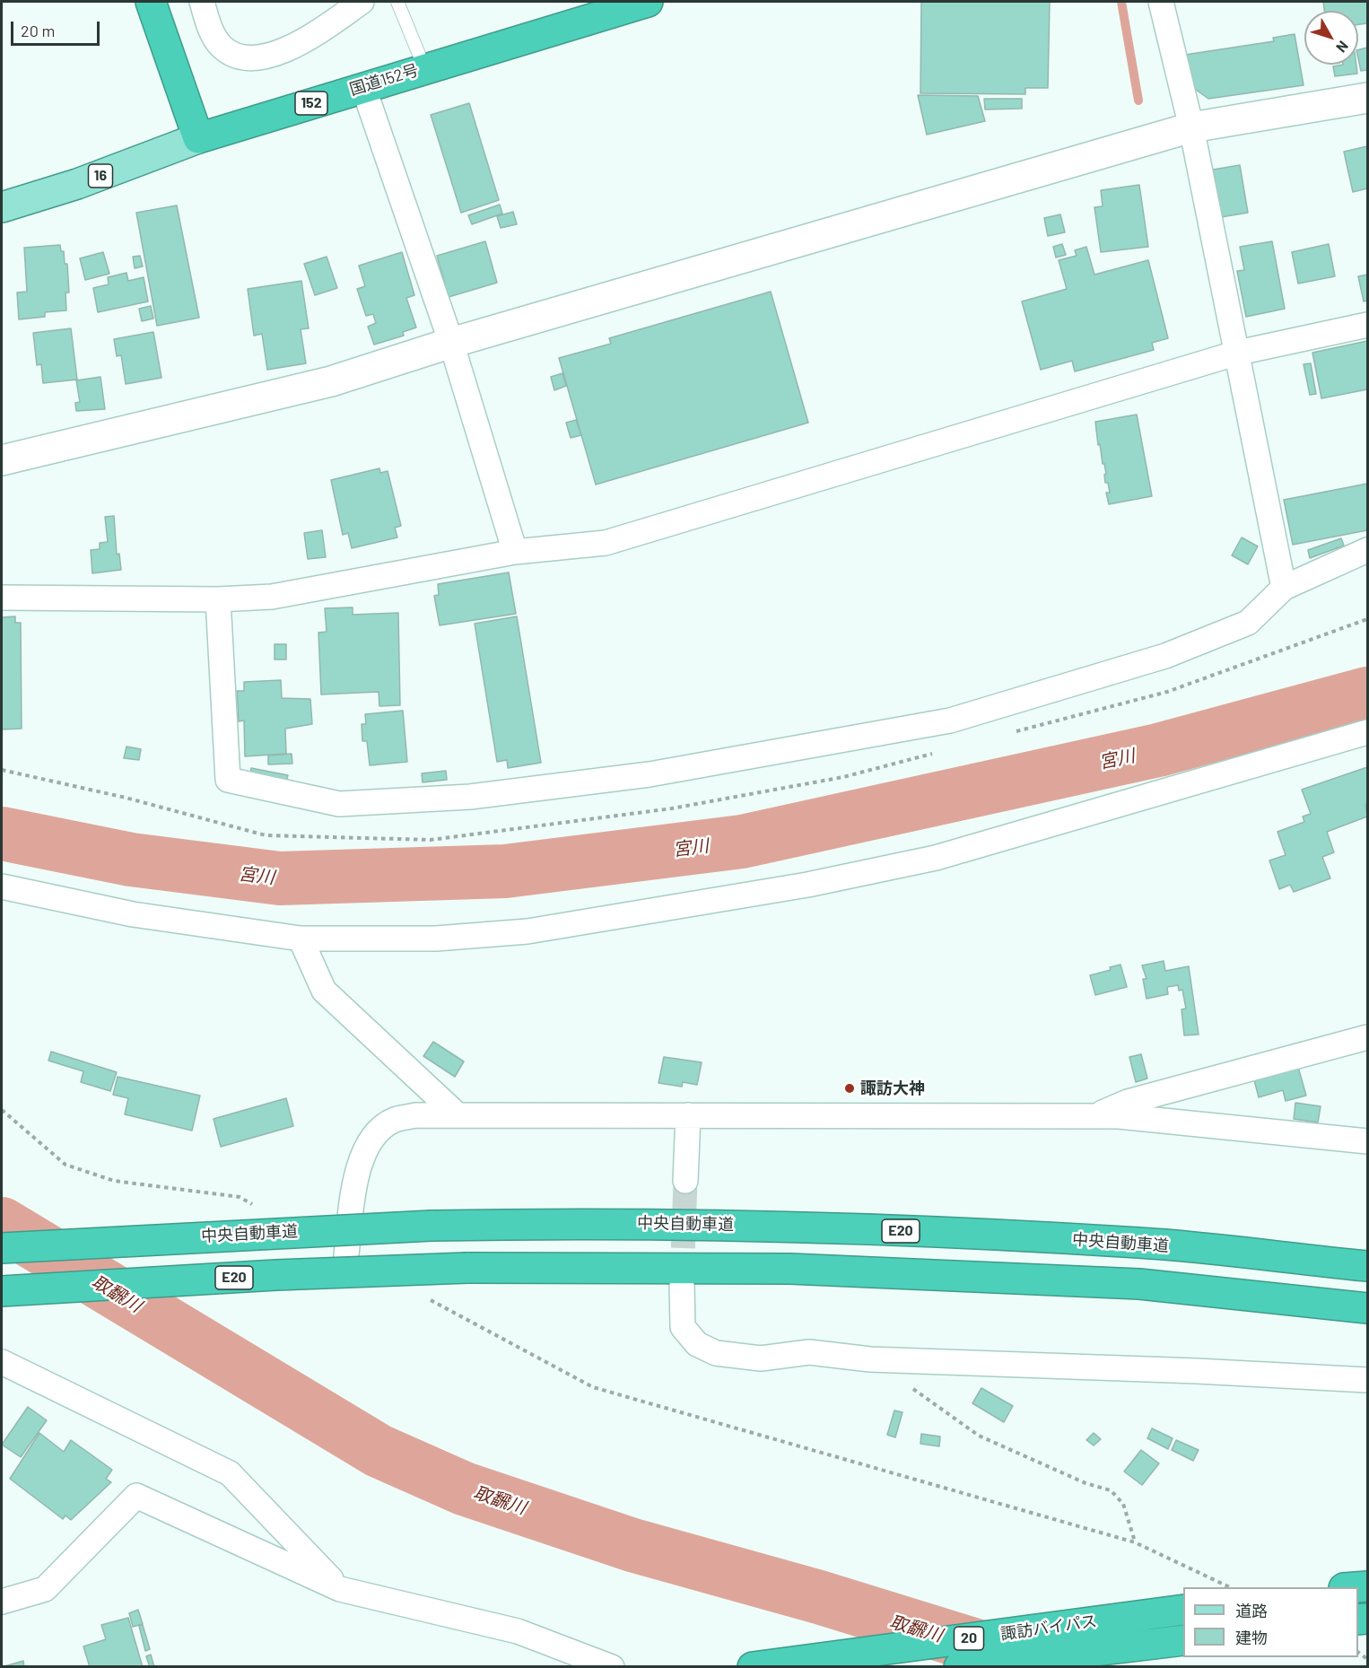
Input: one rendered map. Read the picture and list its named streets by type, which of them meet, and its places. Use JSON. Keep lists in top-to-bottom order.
{
  "streets": {
    "highway": [
      "国道152号",
      "152",
      "中央自動車道",
      "E20",
      "諏訪バイパス",
      "20"
    ],
    "main road": ["16"]
  },
  "crossings": [
    ["国道152号", "16"]
  ],
  "water": ["宮川", "取飜川"],
  "places": ["諏訪大神"],
  "legend": ["道路", "建物"],
  "scale_bar": "20 m",
  "north": "bottom right"
}
